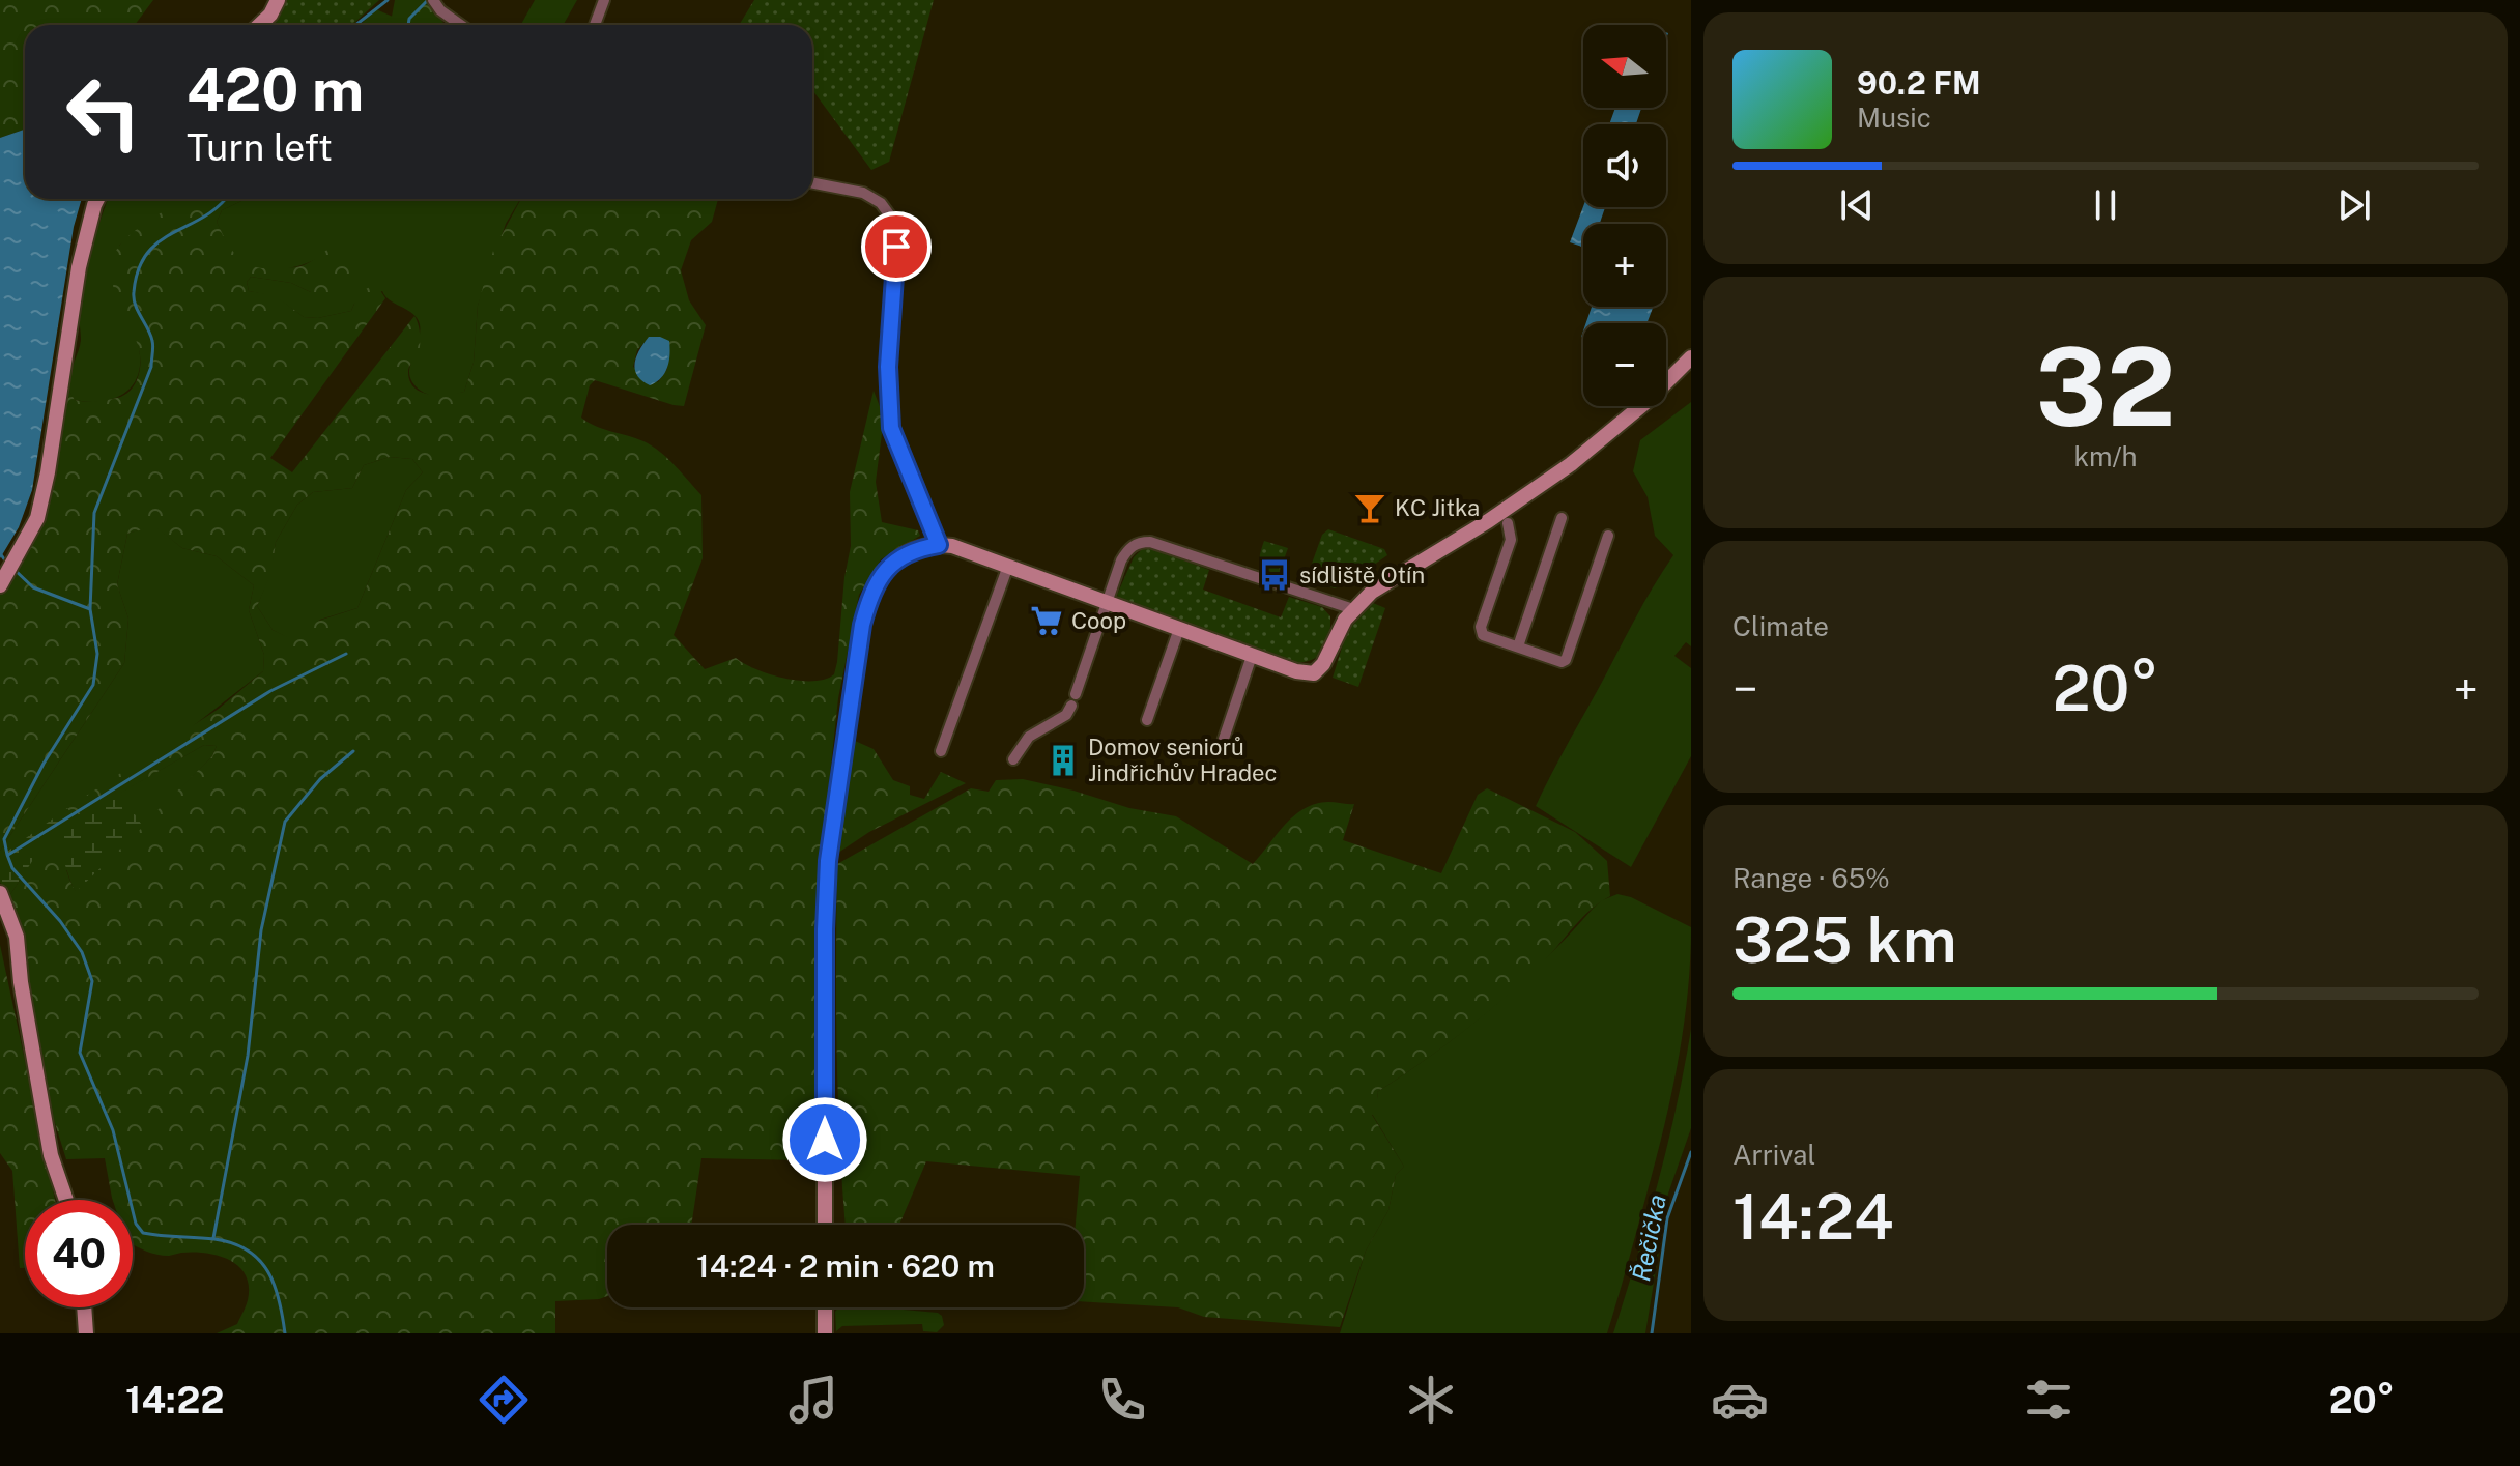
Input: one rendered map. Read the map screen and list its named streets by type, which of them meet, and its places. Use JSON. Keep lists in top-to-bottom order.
{
  "water": ["Řečička"],
  "places": {
    "bar": ["KC Jitka"],
    "bus stop": ["sídliště Otín"],
    "supermarket": ["Coop"],
    "building": ["Domov seniorů Jindřichův Hradec"]
  },
  "north": "left",
  "page": {
    "map_buttons": ["+", "−"],
    "turn": ["420 m", "Turn left"],
    "song": ["90.2 FM", "Music"],
    "tile": [
      ["32", "km/h"],
      "Climate",
      ["Range · 65%", "325 km"],
      ["Arrival", "14:24"]
    ],
    "heat": ["−", "20°", "+"],
    "limit": "40",
    "trip": "14:24 · 2 min · 620 m",
    "tabs": ["14:22", "20°"]
  }
}
